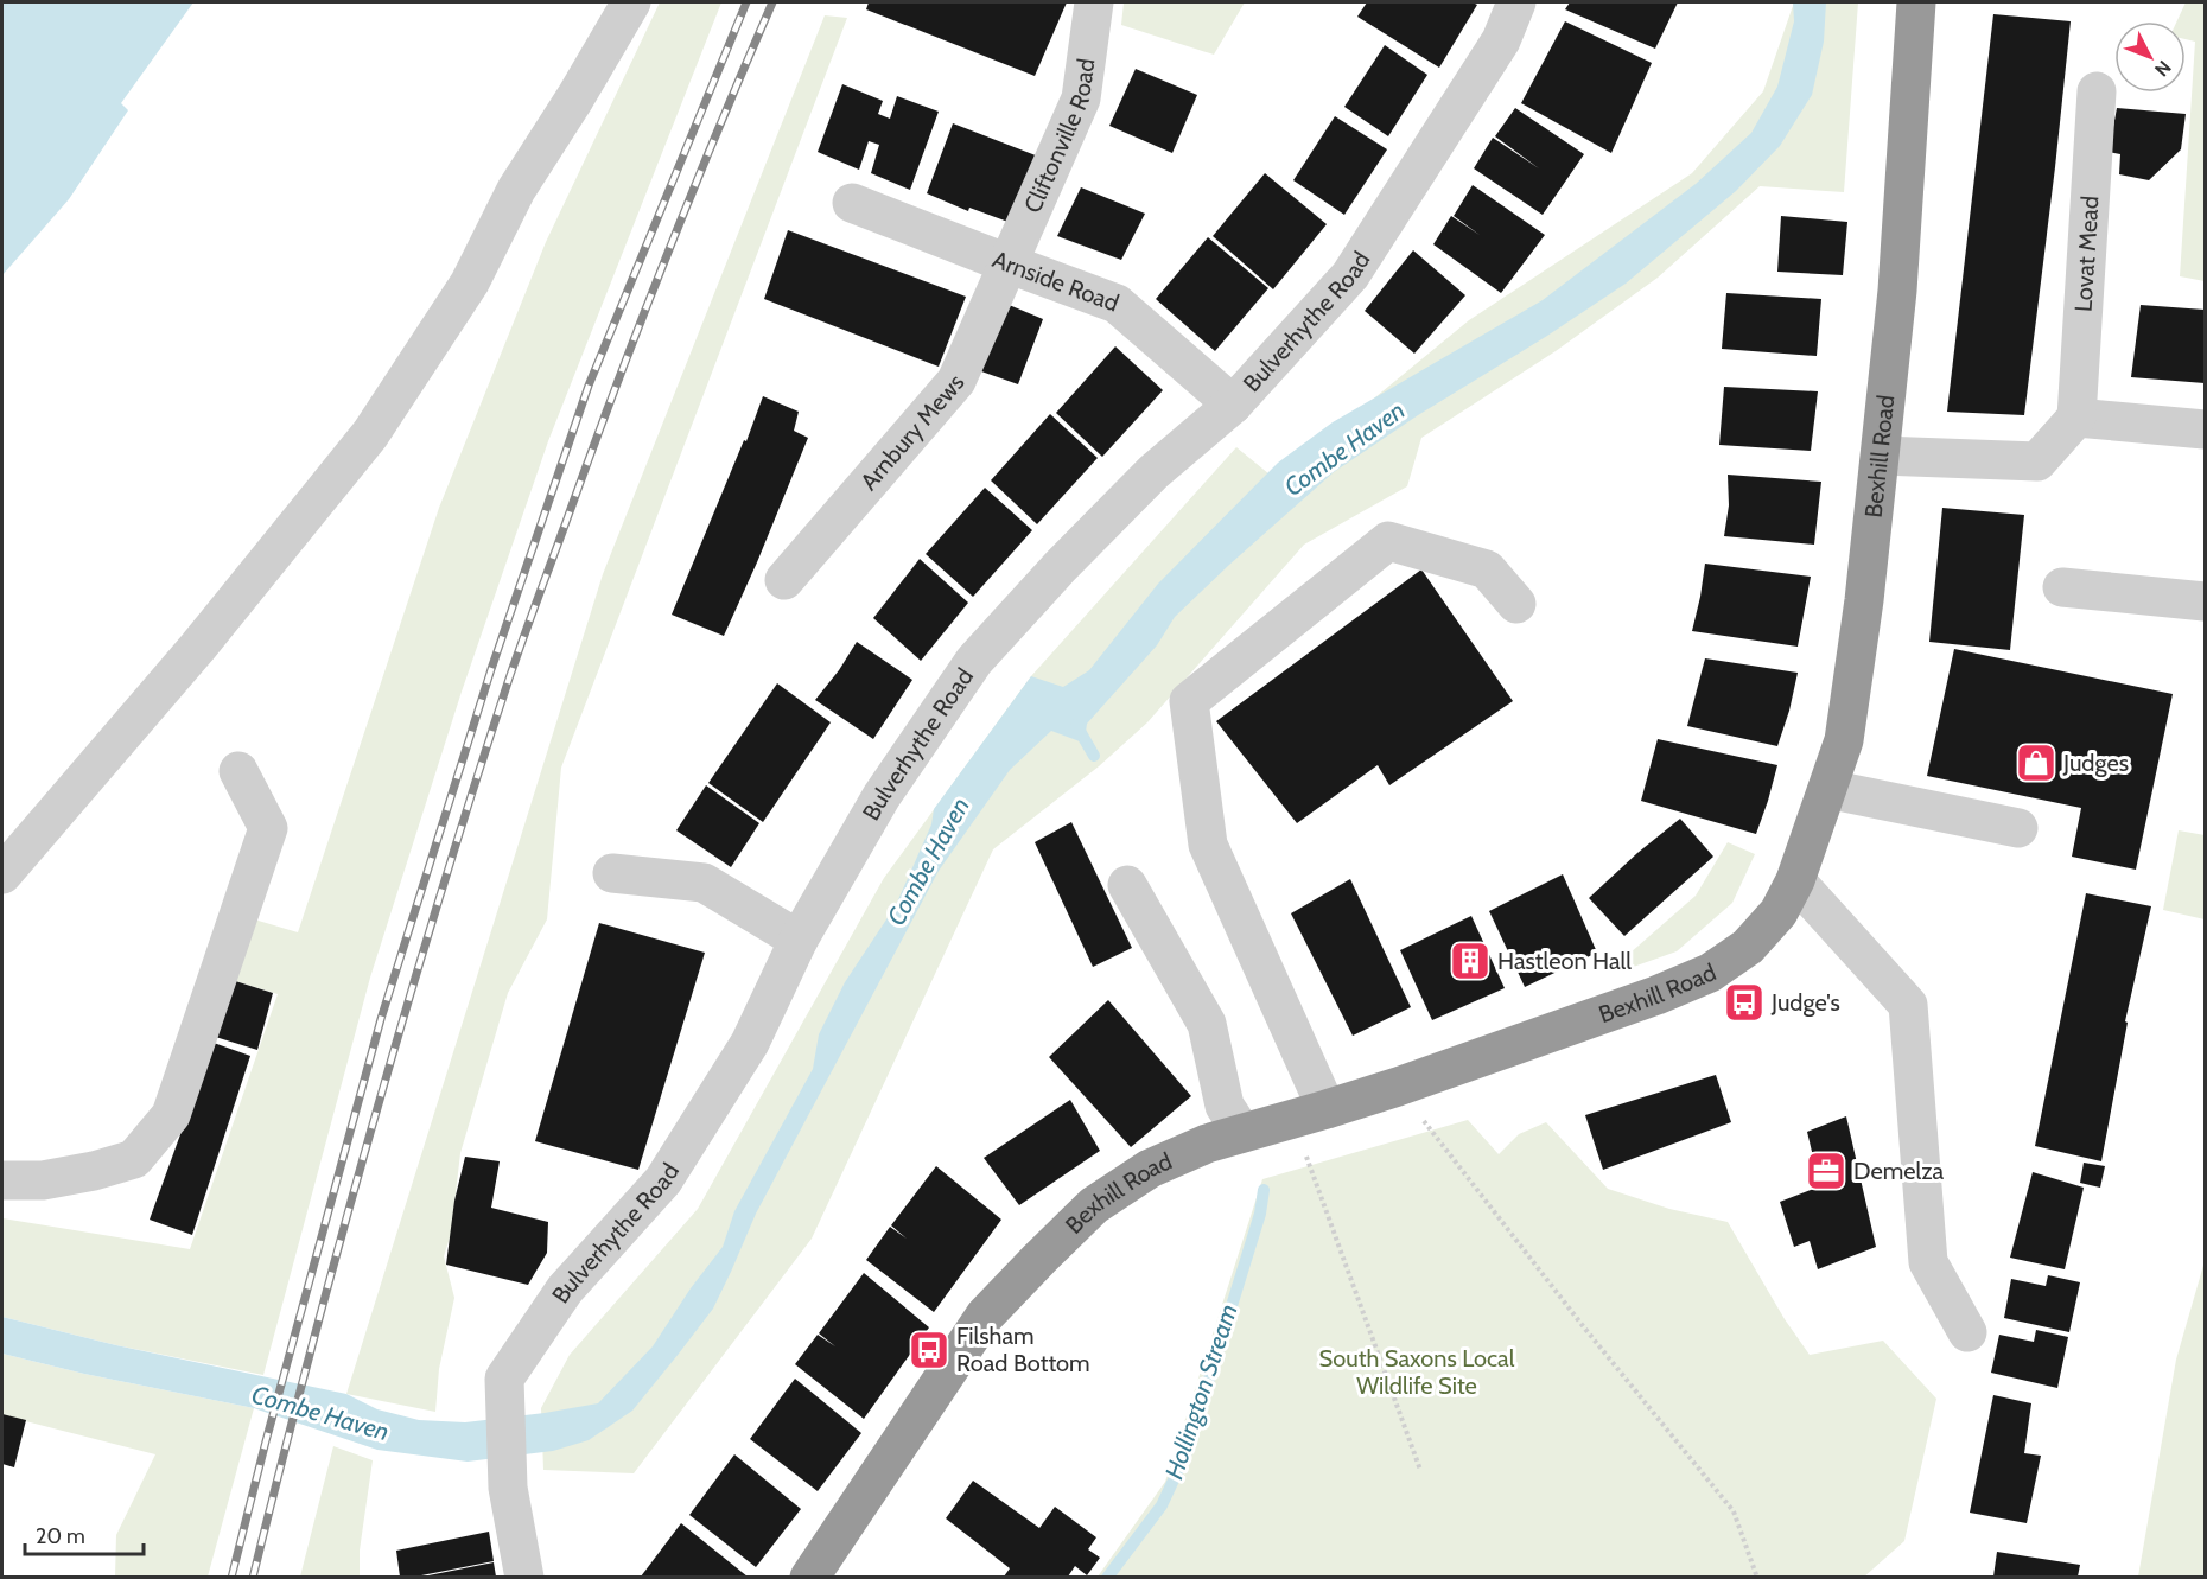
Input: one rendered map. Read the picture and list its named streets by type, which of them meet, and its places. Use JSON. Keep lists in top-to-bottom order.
{
  "streets": {
    "highway": ["Bexhill Road"],
    "street": [
      "Cliftonville Road",
      "Lovat Mead",
      "Arnside Road",
      "Bulverhythe Road",
      "Arnbury Mews"
    ]
  },
  "crossings": [
    ["Cliftonville Road", "Arnside Road"],
    ["Cliftonville Road", "Arnbury Mews"],
    ["Arnside Road", "Bulverhythe Road"],
    ["Arnside Road", "Arnbury Mews"]
  ],
  "water": ["Combe Haven", "Hollington Stream"],
  "parks": ["South Saxons Local Wildlife Site"],
  "places": {
    "shop": ["Judges"],
    "building": ["Hastleon Hall"],
    "bus stop": ["Judge's", "Filsham Road Bottom"],
    "office": ["Demelza"]
  },
  "scale_bar": "20 m",
  "north": "bottom right"
}
